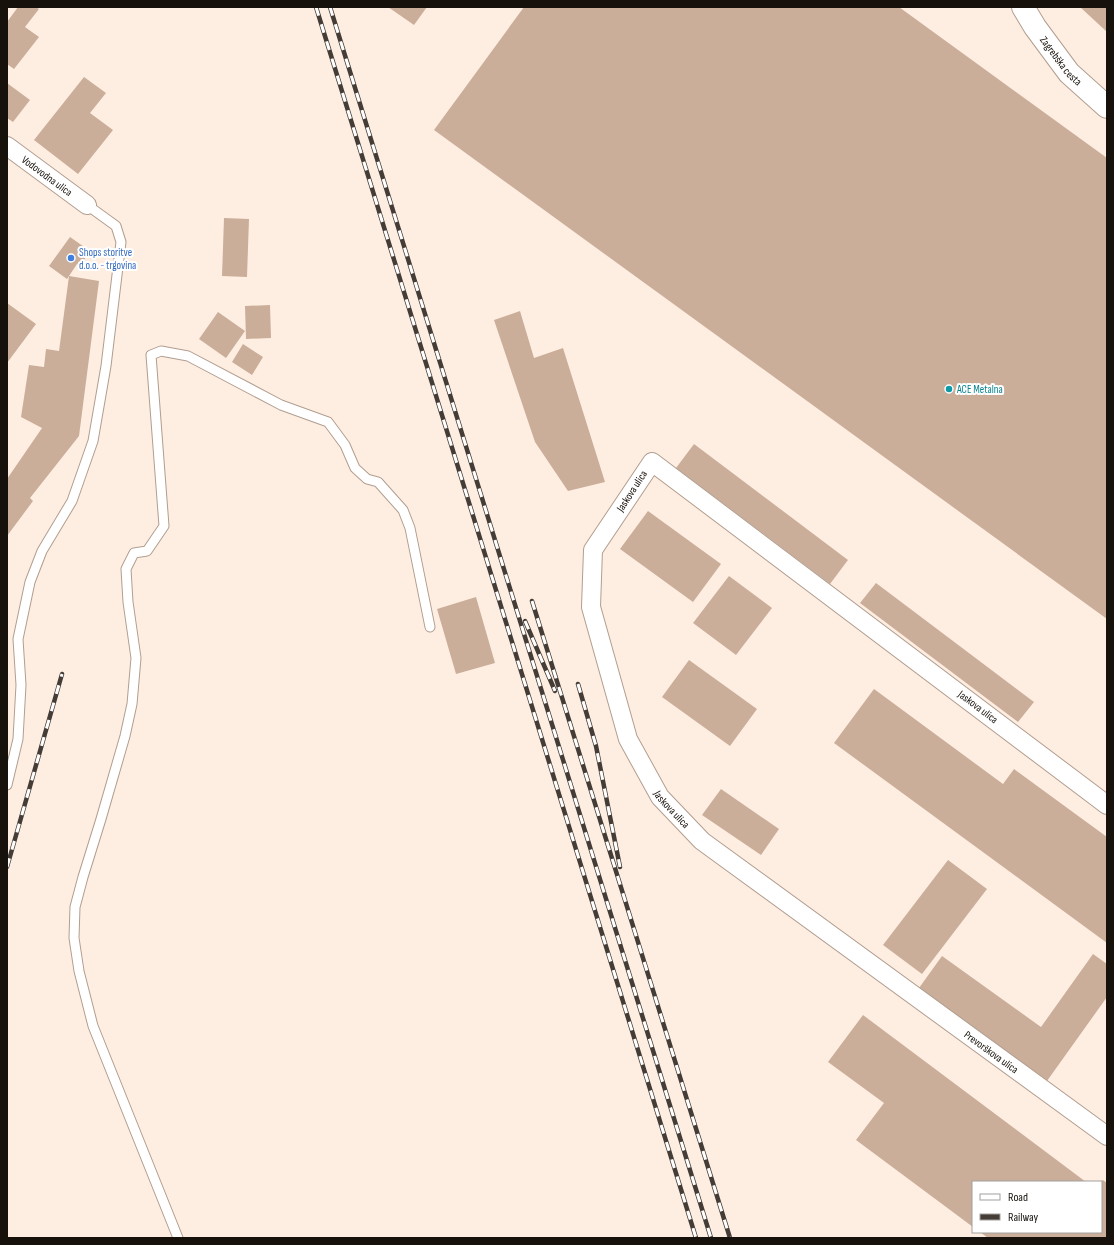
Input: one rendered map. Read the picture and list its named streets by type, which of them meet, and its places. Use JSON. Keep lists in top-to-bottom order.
{
  "streets": {
    "street": [
      "Zagrebška cesta",
      "Vodovodna ulica",
      "Jaskova ulica",
      "Prevorškova ulica"
    ]
  },
  "crossings": [
    ["Jaskova ulica", "Prevorškova ulica"]
  ],
  "places": ["Shops storitve d.o.o. - trgovina", "ACE Metalna"],
  "legend": ["Road", "Railway"]
}
